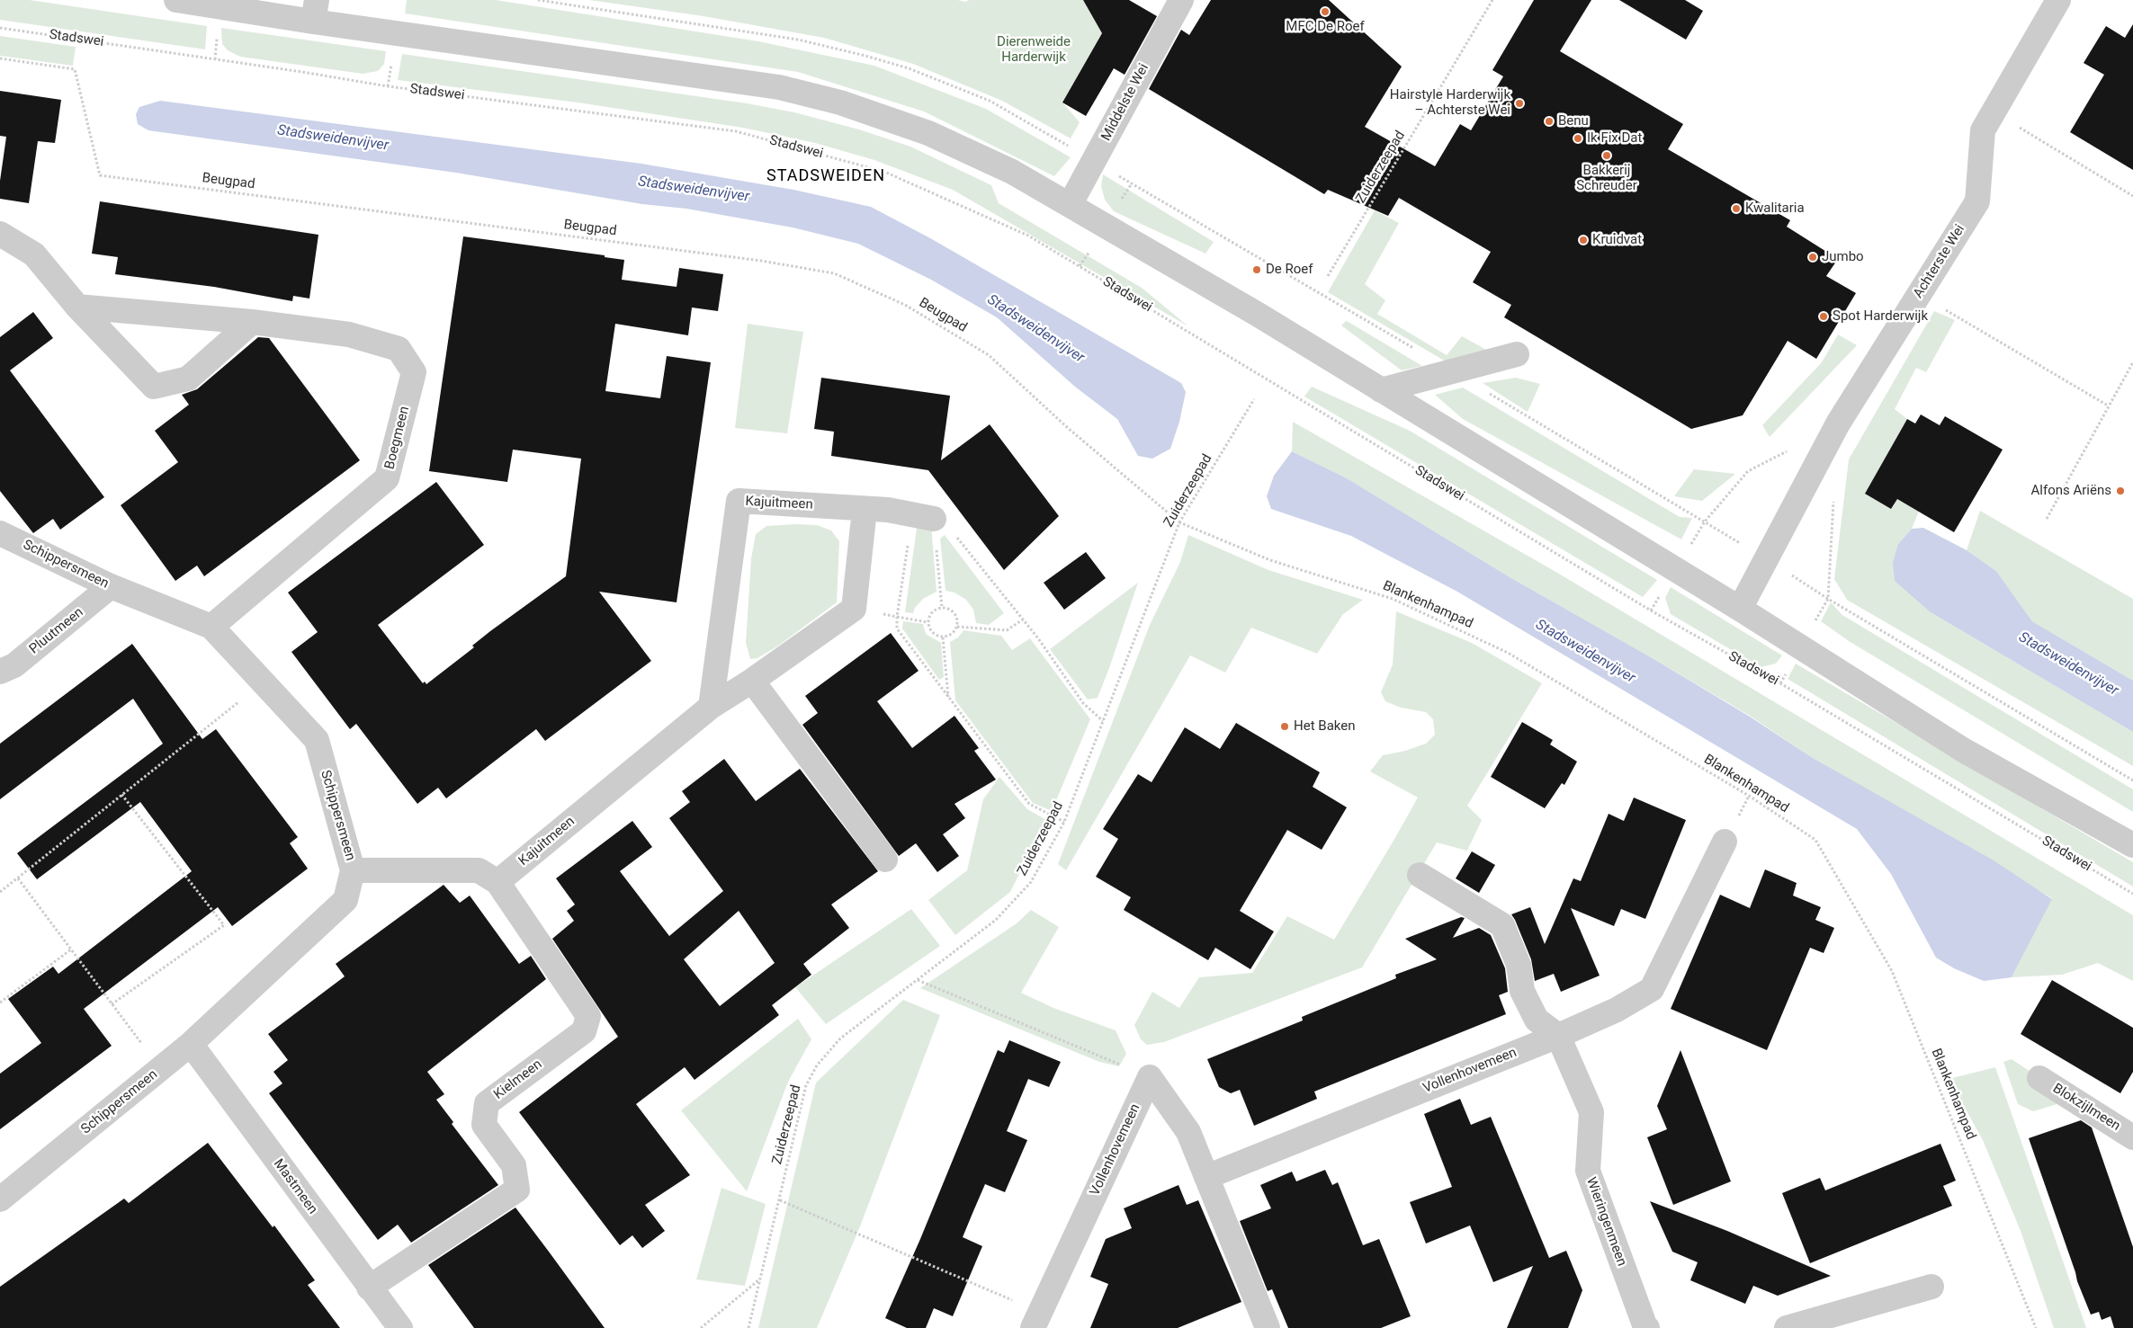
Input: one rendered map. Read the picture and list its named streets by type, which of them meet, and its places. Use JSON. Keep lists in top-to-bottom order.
{
  "streets": {
    "street": [
      "Middelste Wei",
      "Achterste Wei",
      "Boegmeen",
      "Kajuitmeen",
      "Schippersmeen",
      "Pluutmeen",
      "Vollenhovemeen",
      "Kielmeen",
      "Blokzijlmeen",
      "Mastmeen",
      "Wieringenmeen"
    ],
    "path": [
      "Stadswei",
      "Zuiderzeepad",
      "Beugpad",
      "Blankenhampad"
    ]
  },
  "crossings": [
    ["Zuiderzeepad", "Beugpad"],
    ["Zuiderzeepad", "Blankenhampad"],
    ["Beugpad", "Blankenhampad"],
    ["Boegmeen", "Schippersmeen"],
    ["Kajuitmeen", "Kielmeen"],
    ["Schippersmeen", "Pluutmeen"],
    ["Schippersmeen", "Mastmeen"],
    ["Vollenhovemeen", "Wieringenmeen"],
    ["Kielmeen", "Mastmeen"]
  ],
  "districts": ["STADSWEIDEN"],
  "water": ["Stadsweidenvijver"],
  "parks": ["Dierenweide Harderwijk"],
  "places": [
    "MFC De Roef",
    "Hairstyle Harderwijk – Achterste Wei",
    "Benu",
    "Ik Fix Dat",
    "Bakkerij Schreuder",
    "Kwalitaria",
    "Kruidvat",
    "Jumbo",
    "De Roef",
    "Spot Harderwijk",
    "Alfons Ariëns",
    "Het Baken"
  ]
}
